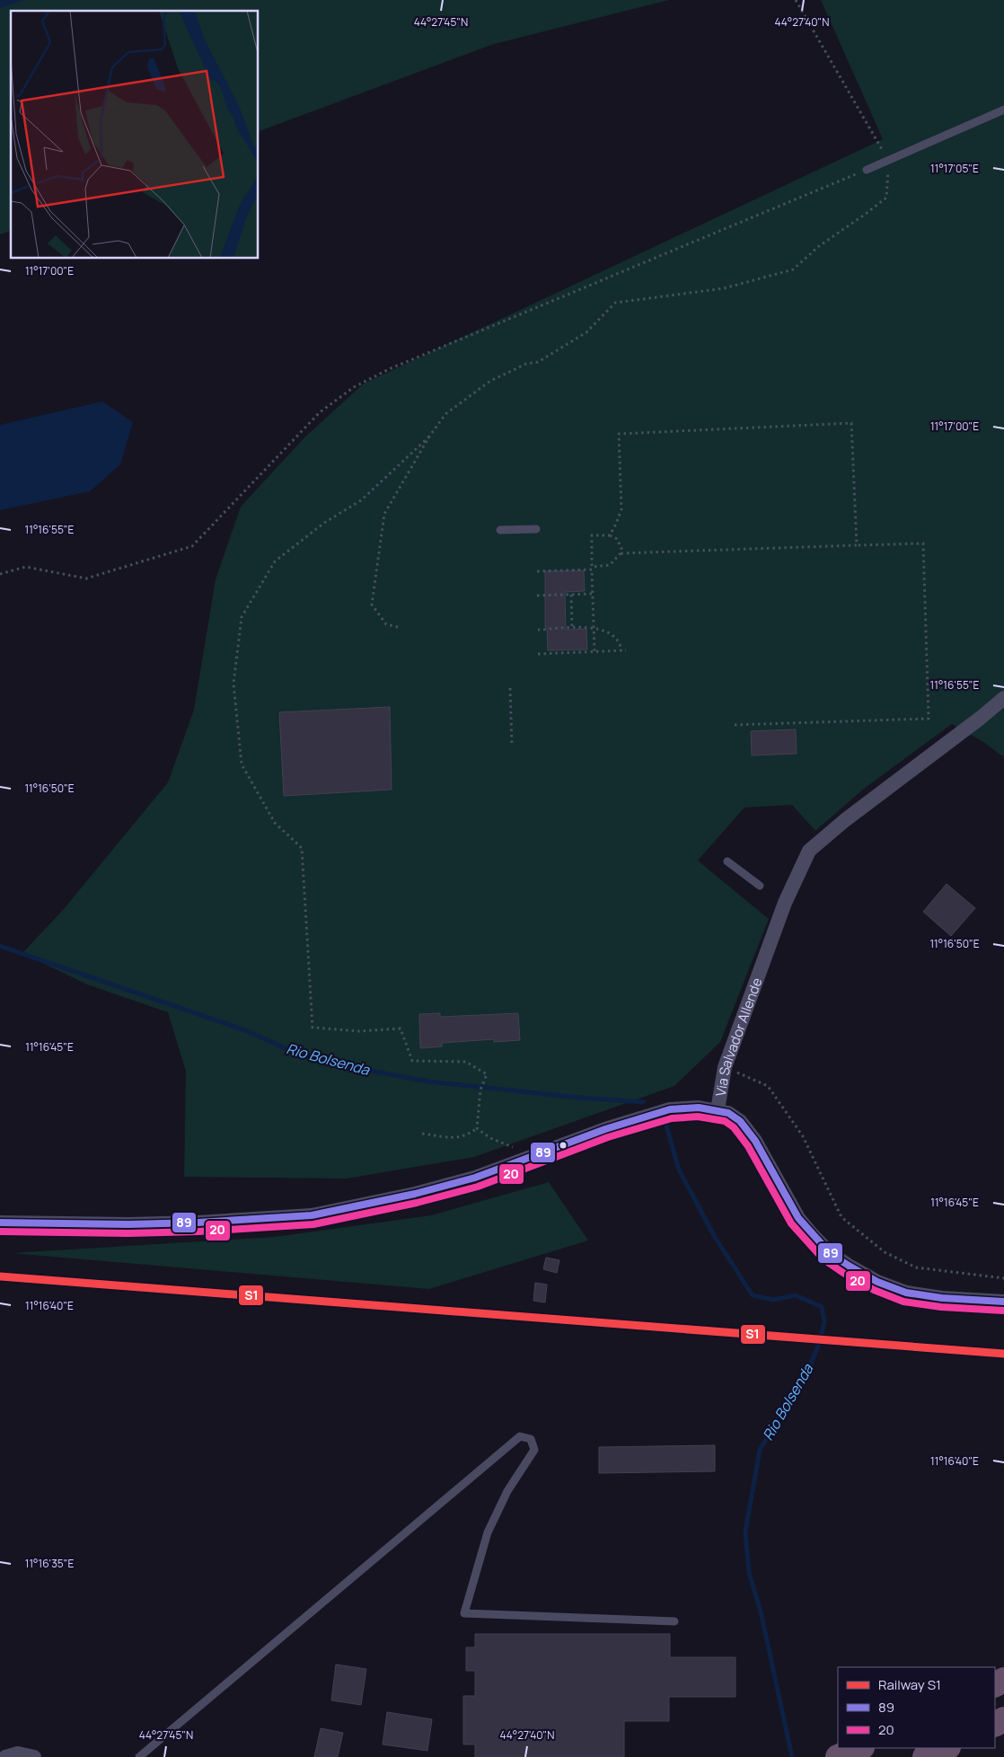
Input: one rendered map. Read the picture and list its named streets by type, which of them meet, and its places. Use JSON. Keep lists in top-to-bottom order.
{
  "streets": {
    "street": ["Via Salvador Allende"]
  },
  "water": ["Rio Bolsenda"],
  "lines": ["transit line 89", "transit line 20", "rail line S1"],
  "legend": ["Railway S1", "89", "20"],
  "coordinates": [
    "44°27'45\"N",
    "44°27'40\"N",
    "11°17'05\"E",
    "11°17'00\"E",
    "11°16'55\"E",
    "11°16'50\"E",
    "11°16'45\"E",
    "11°16'40\"E",
    "11°16'35\"E"
  ]
}
